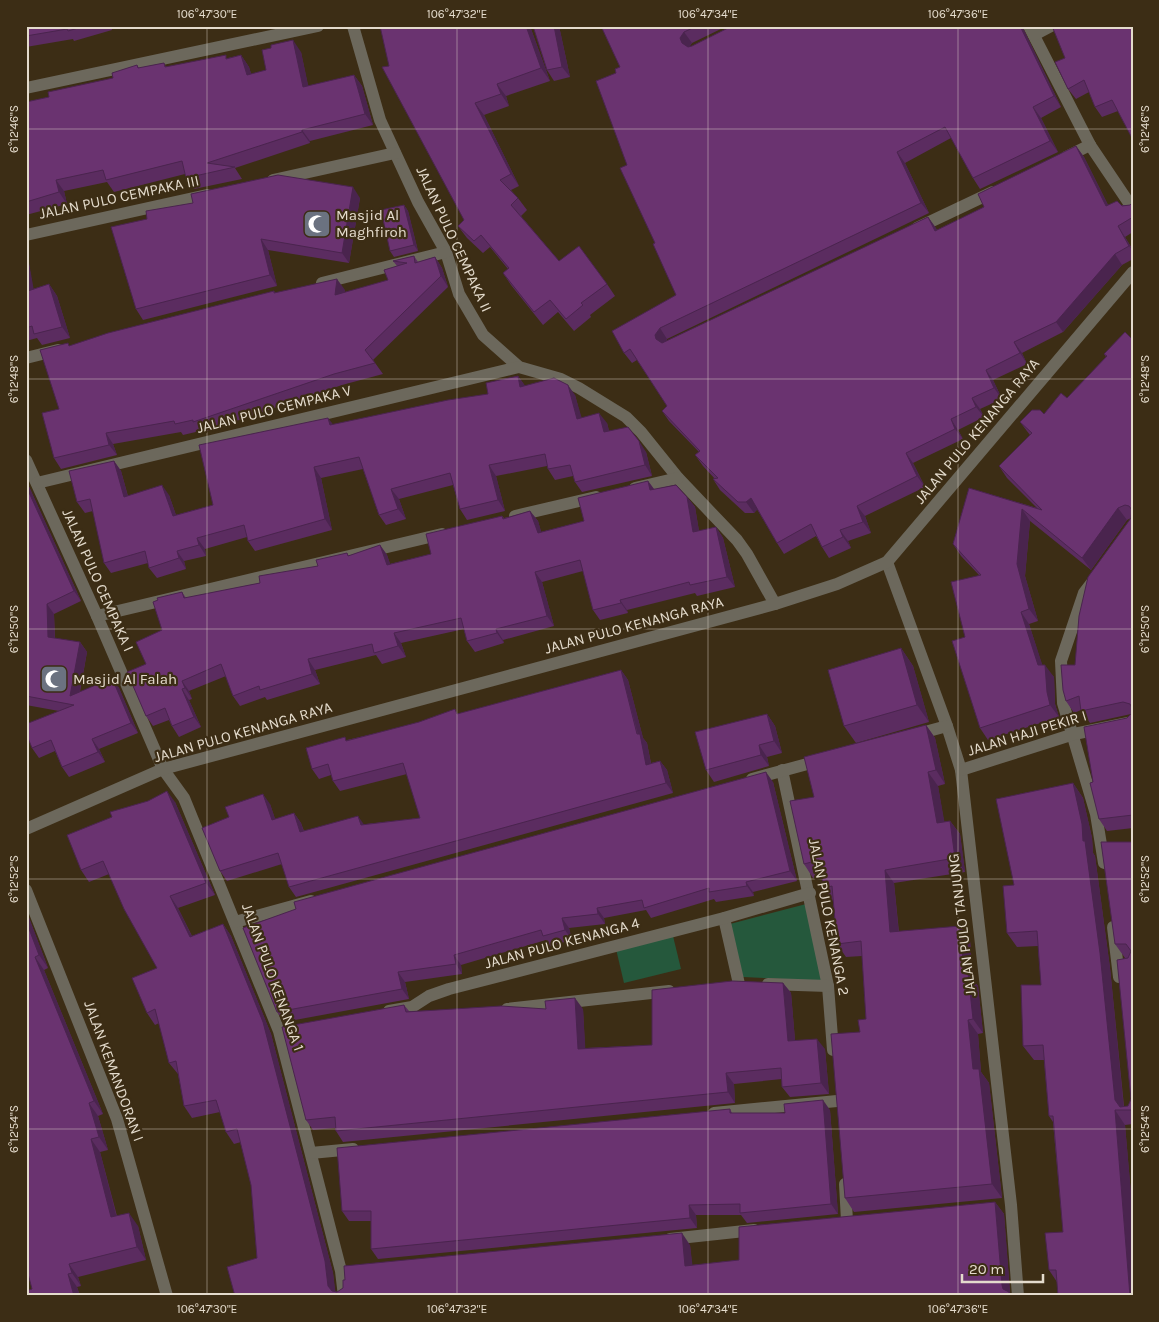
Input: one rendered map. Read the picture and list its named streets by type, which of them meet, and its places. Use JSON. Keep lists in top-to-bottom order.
{
  "streets": {
    "street": [
      "JALAN PULO CEMPAKA III",
      "JALAN PULO CEMPAKA II",
      "JALAN PULO CEMPAKA V",
      "JALAN PULO KENANGA RAYA",
      "JALAN PULO CEMPAKA I",
      "JALAN HAJI PEKIR I",
      "JALAN PULO KENANGA 2",
      "JALAN PULO TANJUNG",
      "JALAN PULO KENANGA 4",
      "JALAN PULO KENANGA 1",
      "JALAN KEMANDORAN I"
    ]
  },
  "crossings": [
    ["JALAN PULO CEMPAKA II", "JALAN PULO CEMPAKA V"],
    ["JALAN PULO CEMPAKA II", "JALAN PULO KENANGA RAYA"],
    ["JALAN PULO CEMPAKA V", "JALAN PULO CEMPAKA I"],
    ["JALAN PULO KENANGA RAYA", "JALAN PULO CEMPAKA I"],
    ["JALAN PULO KENANGA RAYA", "JALAN PULO TANJUNG"],
    ["JALAN PULO KENANGA RAYA", "JALAN PULO KENANGA 1"],
    ["JALAN PULO CEMPAKA I", "JALAN PULO KENANGA 1"],
    ["JALAN HAJI PEKIR I", "JALAN PULO TANJUNG"],
    ["JALAN PULO KENANGA 2", "JALAN PULO KENANGA 4"]
  ],
  "places": {
    "mosque": ["Masjid Al Maghfiroh", "Masjid Al Falah"]
  },
  "scale_bar": "20 m",
  "coordinates": [
    "106°47'30\"E",
    "106°47'32\"E",
    "106°47'34\"E",
    "106°47'36\"E",
    "6°12'46\"S",
    "6°12'48\"S",
    "6°12'50\"S",
    "6°12'52\"S",
    "6°12'54\"S"
  ]
}
